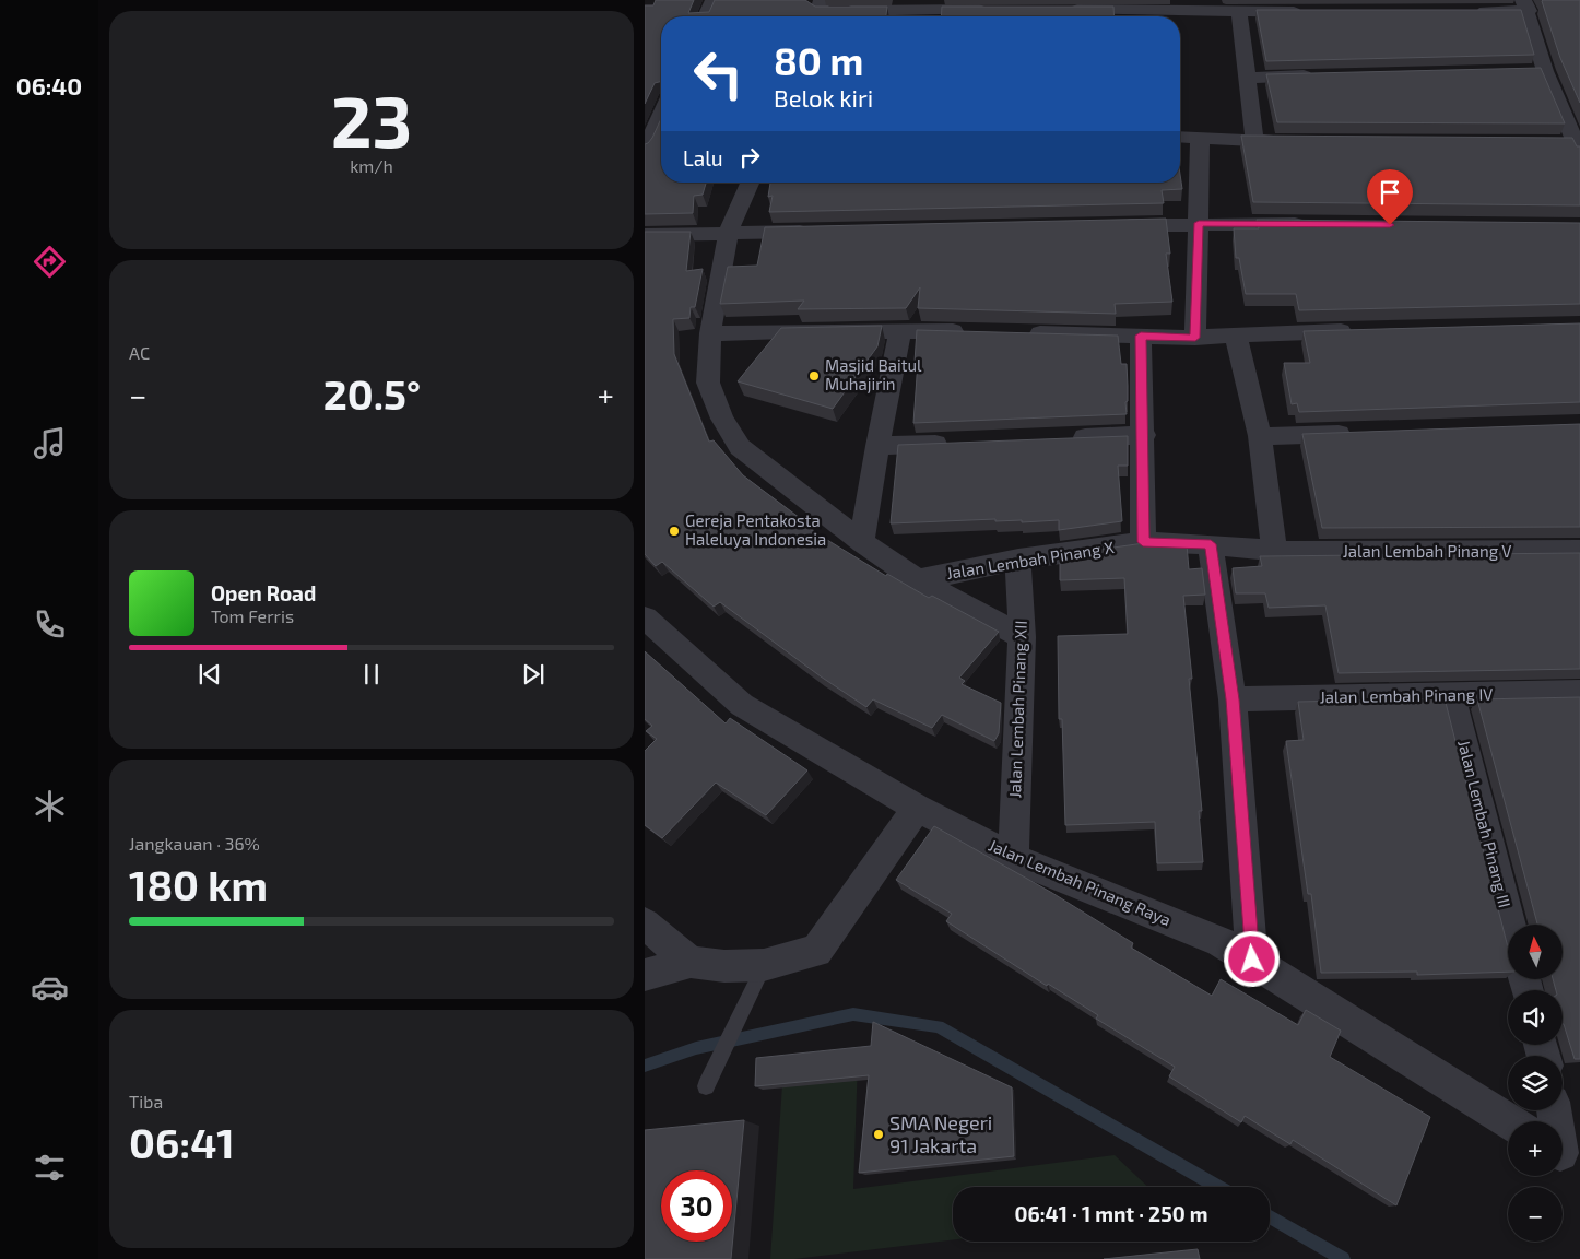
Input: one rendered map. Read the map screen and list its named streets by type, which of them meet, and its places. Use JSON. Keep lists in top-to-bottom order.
{
  "streets": {
    "street": [
      "Jalan Lembah Pinang V",
      "Jalan Lembah Pinang X",
      "Jalan Lembah Pinang IV",
      "Jalan Lembah Pinang XII",
      "Jalan Lembah Pinang III",
      "Jalan Lembah Pinang Raya"
    ]
  },
  "crossings": [
    ["Jalan Lembah Pinang V", "Jalan Lembah Pinang X"],
    ["Jalan Lembah Pinang X", "Jalan Lembah Pinang XII"],
    ["Jalan Lembah Pinang IV", "Jalan Lembah Pinang III"],
    ["Jalan Lembah Pinang XII", "Jalan Lembah Pinang Raya"]
  ],
  "places": ["Masjid Baitul Muhajirin", "Gereja Pentakosta Haleluya Indonesia", "SMA Negeri 91 Jakarta"],
  "north": "top",
  "page": {
    "tabs": "06:40",
    "tile": [
      ["23", "km/h"],
      "AC",
      ["Jangkauan · 36%", "180 km"],
      ["Tiba", "06:41"]
    ],
    "turn": ["80 m", "Belok kiri"],
    "then": "Lalu",
    "heat": ["−", "20.5°", "+"],
    "song": ["Open Road", "Tom Ferris"],
    "map_buttons": ["+", "−"],
    "limit": "30",
    "trip": "06:41 · 1 mnt · 250 m"
  }
}
